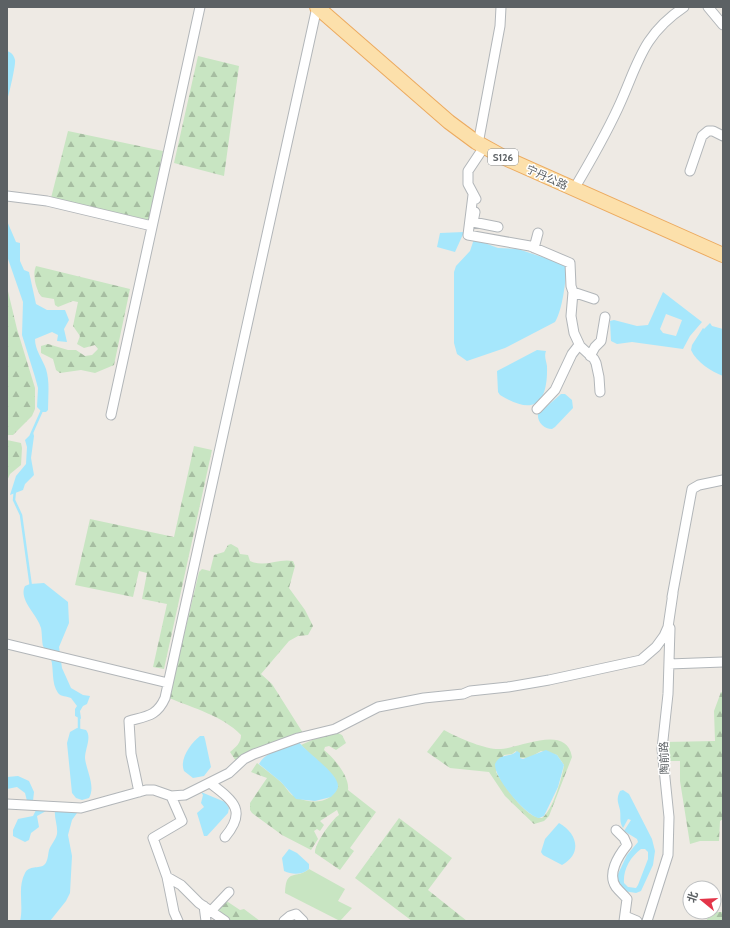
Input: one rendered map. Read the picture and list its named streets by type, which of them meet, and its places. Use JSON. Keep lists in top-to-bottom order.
{
  "streets": {
    "main road": ["S126", "宁丹公路"],
    "street": ["陶前路"]
  },
  "north": "left"
}
